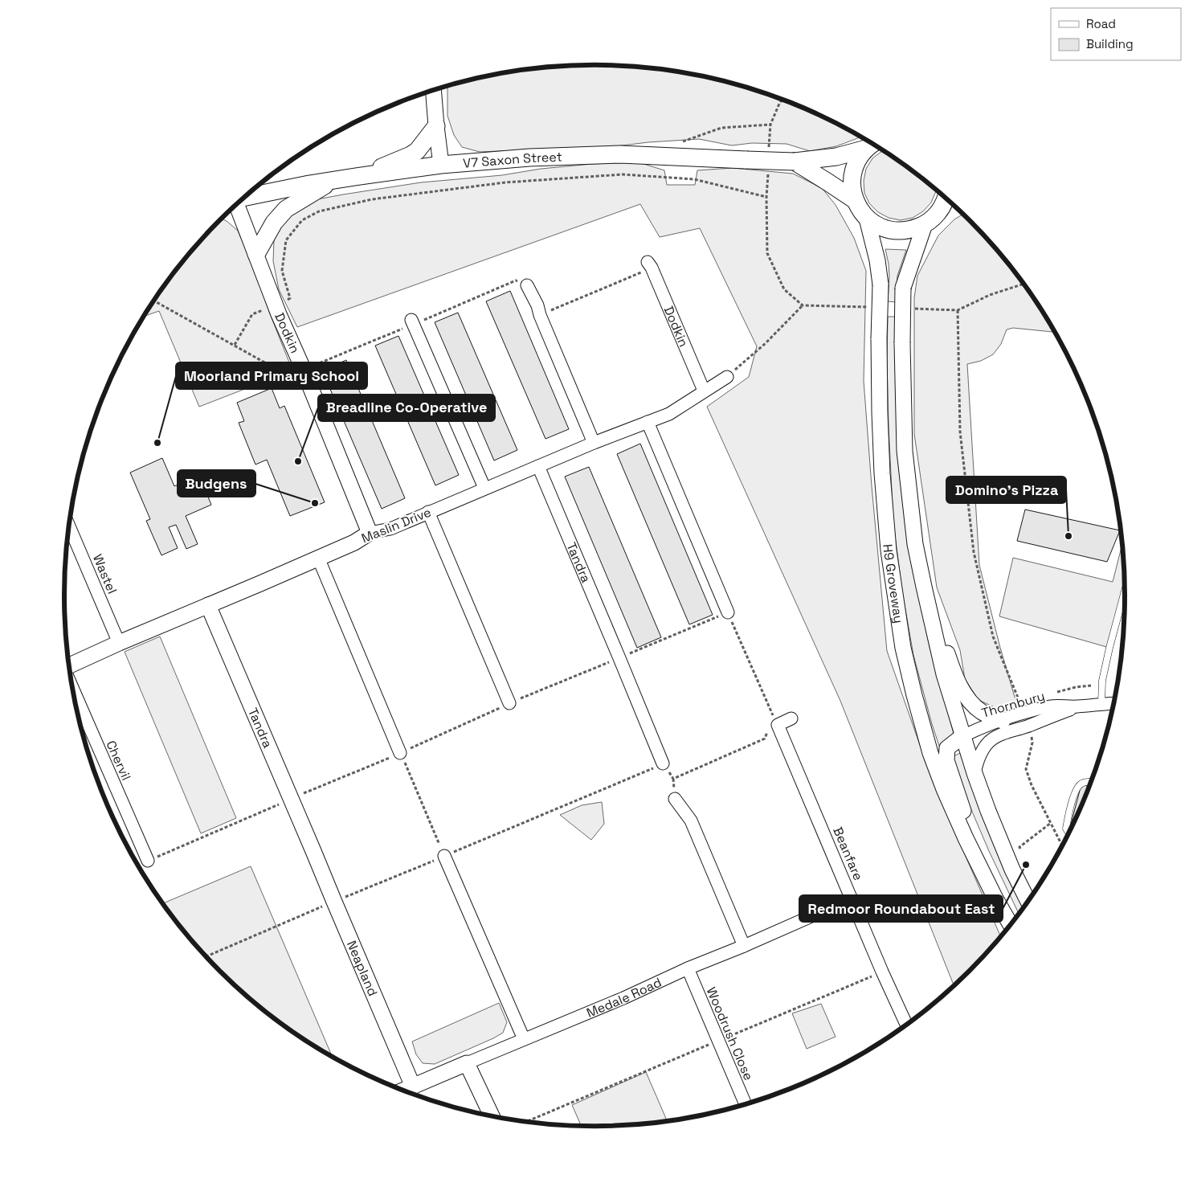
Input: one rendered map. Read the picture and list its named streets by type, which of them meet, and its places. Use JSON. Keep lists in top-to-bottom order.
{
  "streets": {
    "main road": ["V7 Saxon Street"],
    "street": [
      "Dodkin",
      "Maslin Drive",
      "Tandra",
      "Wastel",
      "H9 Groveway",
      "Thornbury",
      "Chervil",
      "Beanfare",
      "Neapland",
      "Medale Road",
      "Woodrush Close"
    ]
  },
  "crossings": [
    ["Dodkin", "Maslin Drive"],
    ["Maslin Drive", "Tandra"],
    ["Maslin Drive", "Wastel"],
    ["Tandra", "Neapland"],
    ["H9 Groveway", "Thornbury"],
    ["Beanfare", "Medale Road"],
    ["Neapland", "Medale Road"],
    ["Medale Road", "Woodrush Close"]
  ],
  "places": [
    "Moorland Primary School",
    "Breadline Co-Operative",
    "Budgens",
    "Domino's Pizza",
    "Redmoor Roundabout East"
  ],
  "legend": ["Road", "Building"]
}
